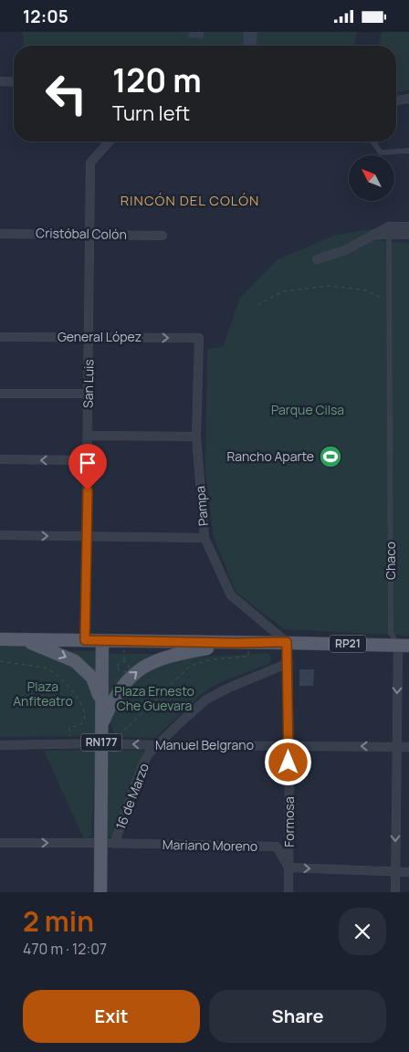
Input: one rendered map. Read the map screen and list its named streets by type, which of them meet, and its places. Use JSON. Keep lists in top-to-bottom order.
{
  "streets": {
    "main road": ["RP21", "RN177"],
    "street": [
      "Cristóbal Colón",
      "General López",
      "San Luis",
      "Pampa",
      "Chaco",
      "Manuel Belgrano",
      "16 de Marzo",
      "Formosa",
      "Mariano Moreno"
    ]
  },
  "crossings": [
    ["Cristóbal Colón", "San Luis"],
    ["General López", "San Luis"],
    ["General López", "Pampa"],
    ["San Luis", "RP21"],
    ["Pampa", "RP21"],
    ["Pampa", "Formosa"],
    ["Chaco", "RP21"],
    ["Chaco", "Manuel Belgrano"],
    ["RP21", "RN177"],
    ["RP21", "Formosa"],
    ["RN177", "Manuel Belgrano"],
    ["RN177", "Mariano Moreno"],
    ["Manuel Belgrano", "16 de Marzo"],
    ["Manuel Belgrano", "Formosa"],
    ["16 de Marzo", "Formosa"],
    ["16 de Marzo", "Mariano Moreno"],
    ["Formosa", "Mariano Moreno"]
  ],
  "one_way": ["General López", "Manuel Belgrano"],
  "districts": ["RINCÓN DEL COLÓN"],
  "parks": ["Parque Cilsa", "Plaza Anfiteatro", "Plaza Ernesto Che Guevara"],
  "places": {
    "sports": ["Rancho Aparte"]
  },
  "north": "top left",
  "page": {
    "status": "12:05",
    "turn": ["120 m", "Turn left"],
    "heading": ["2 min", "470 m · 12:07"],
    "buttons": ["Exit", "Share"]
  }
}
